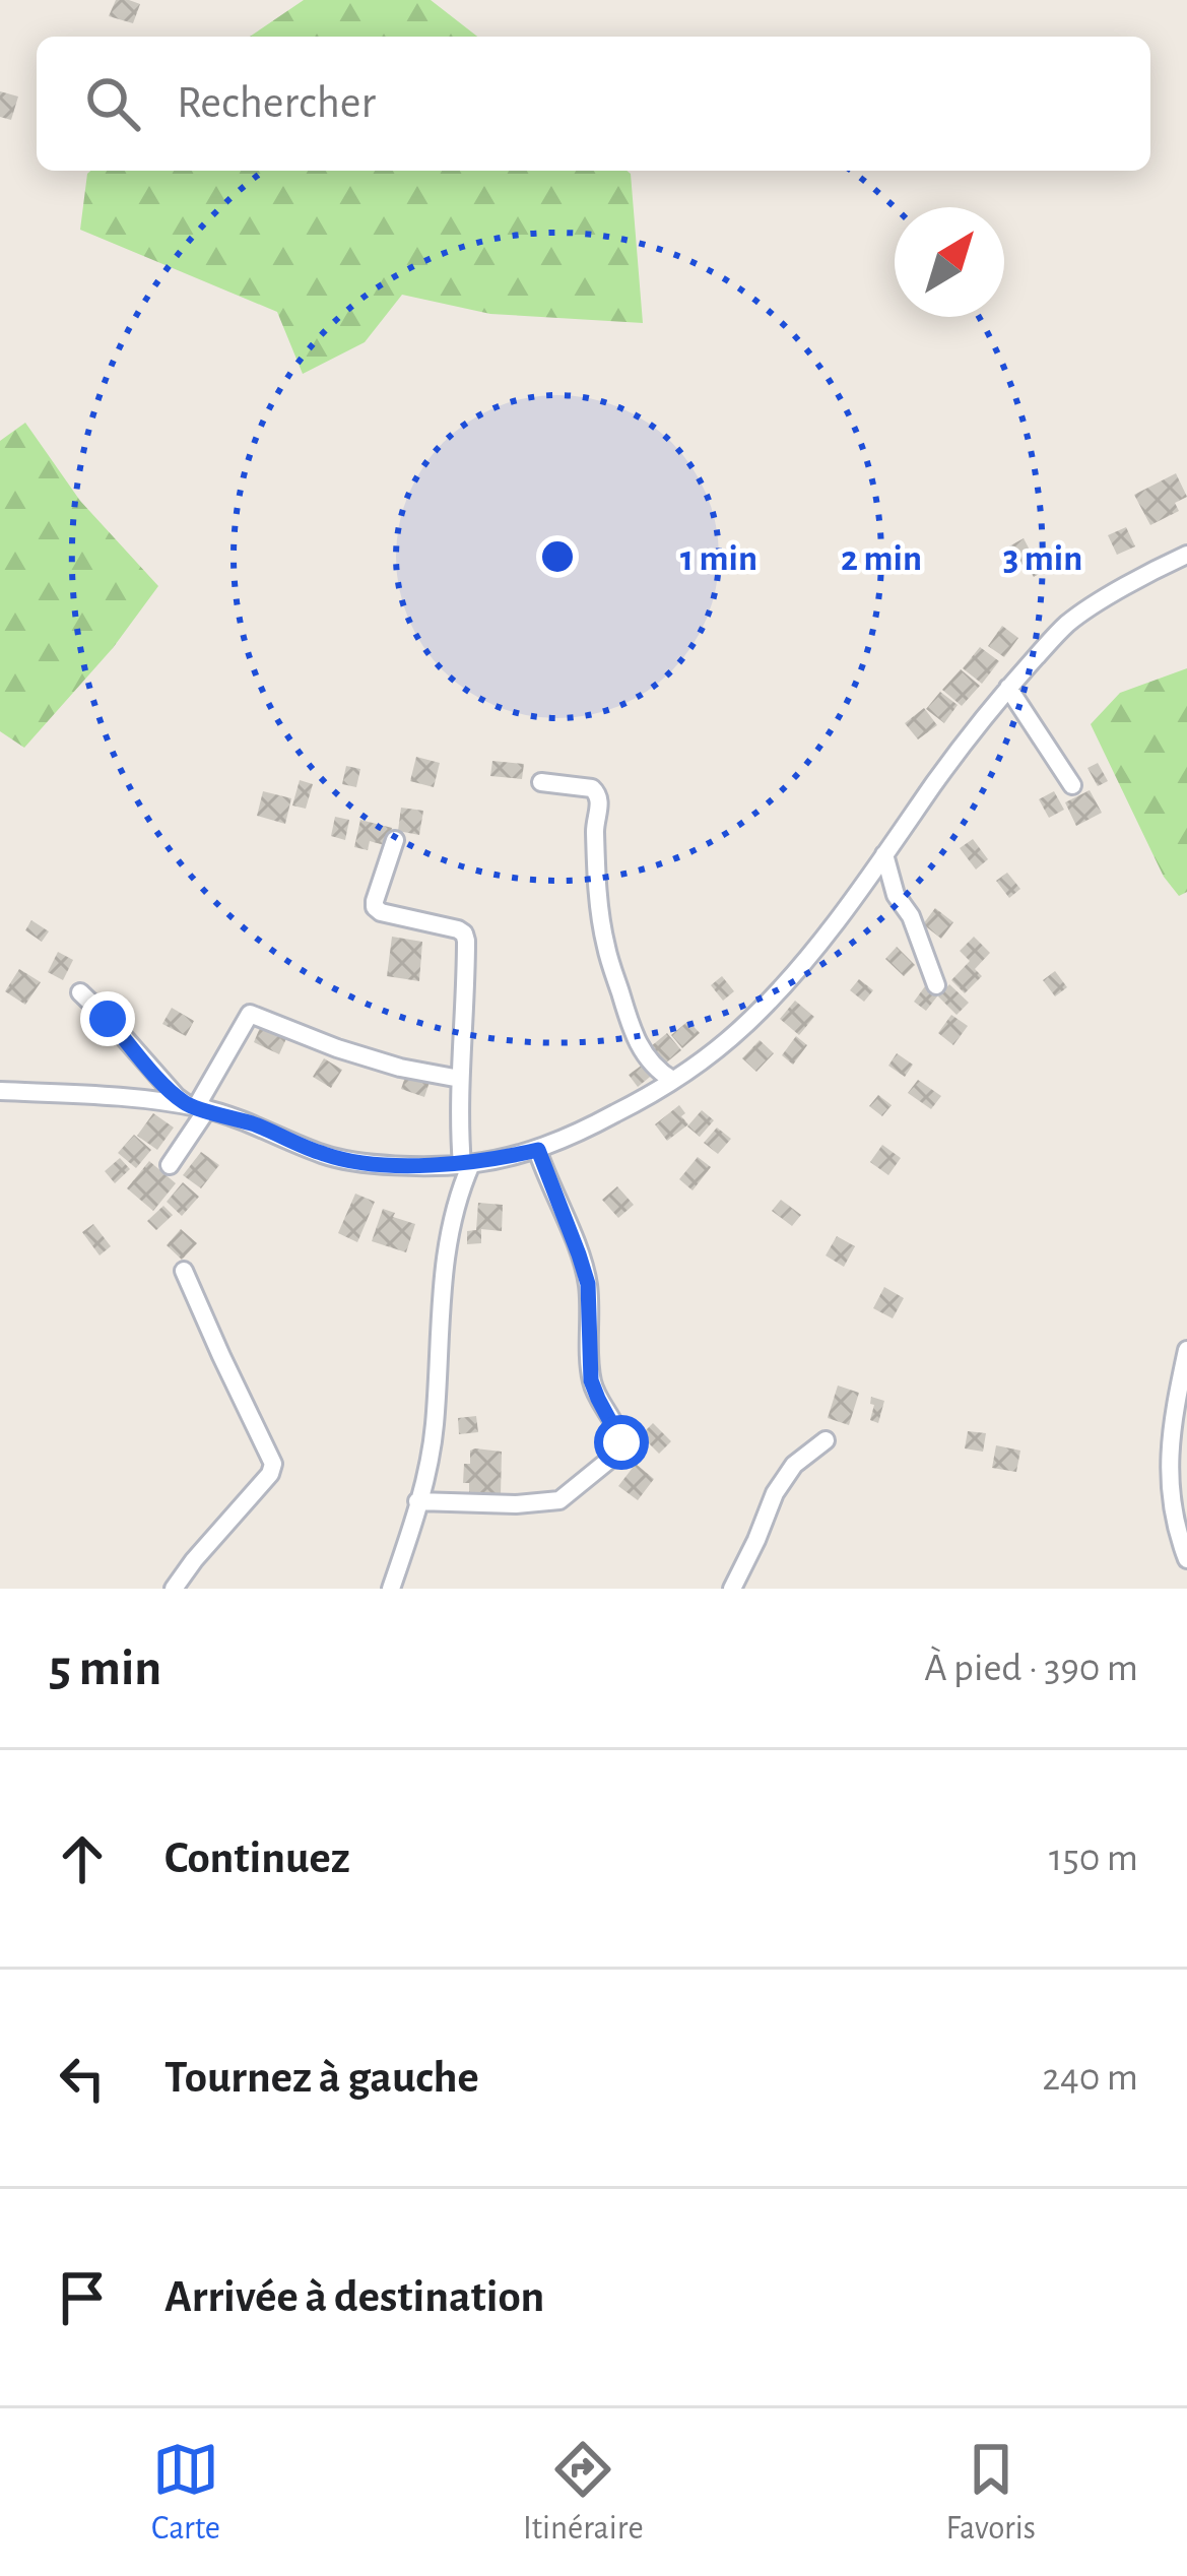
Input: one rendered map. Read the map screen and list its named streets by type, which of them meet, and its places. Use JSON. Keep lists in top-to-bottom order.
{
  "north": "top right",
  "page": {
    "search": "Rechercher",
    "heading": ["5 min", "À pied · 390 m"],
    "list": [
      ["Continuez", "150 m"],
      ["Tournez à gauche", "240 m"],
      "Arrivée à destination"
    ],
    "nav": ["Carte", "Itinéraire", "Favoris"]
  },
  "rings": ["1 min", "2 min", "3 min"]
}
